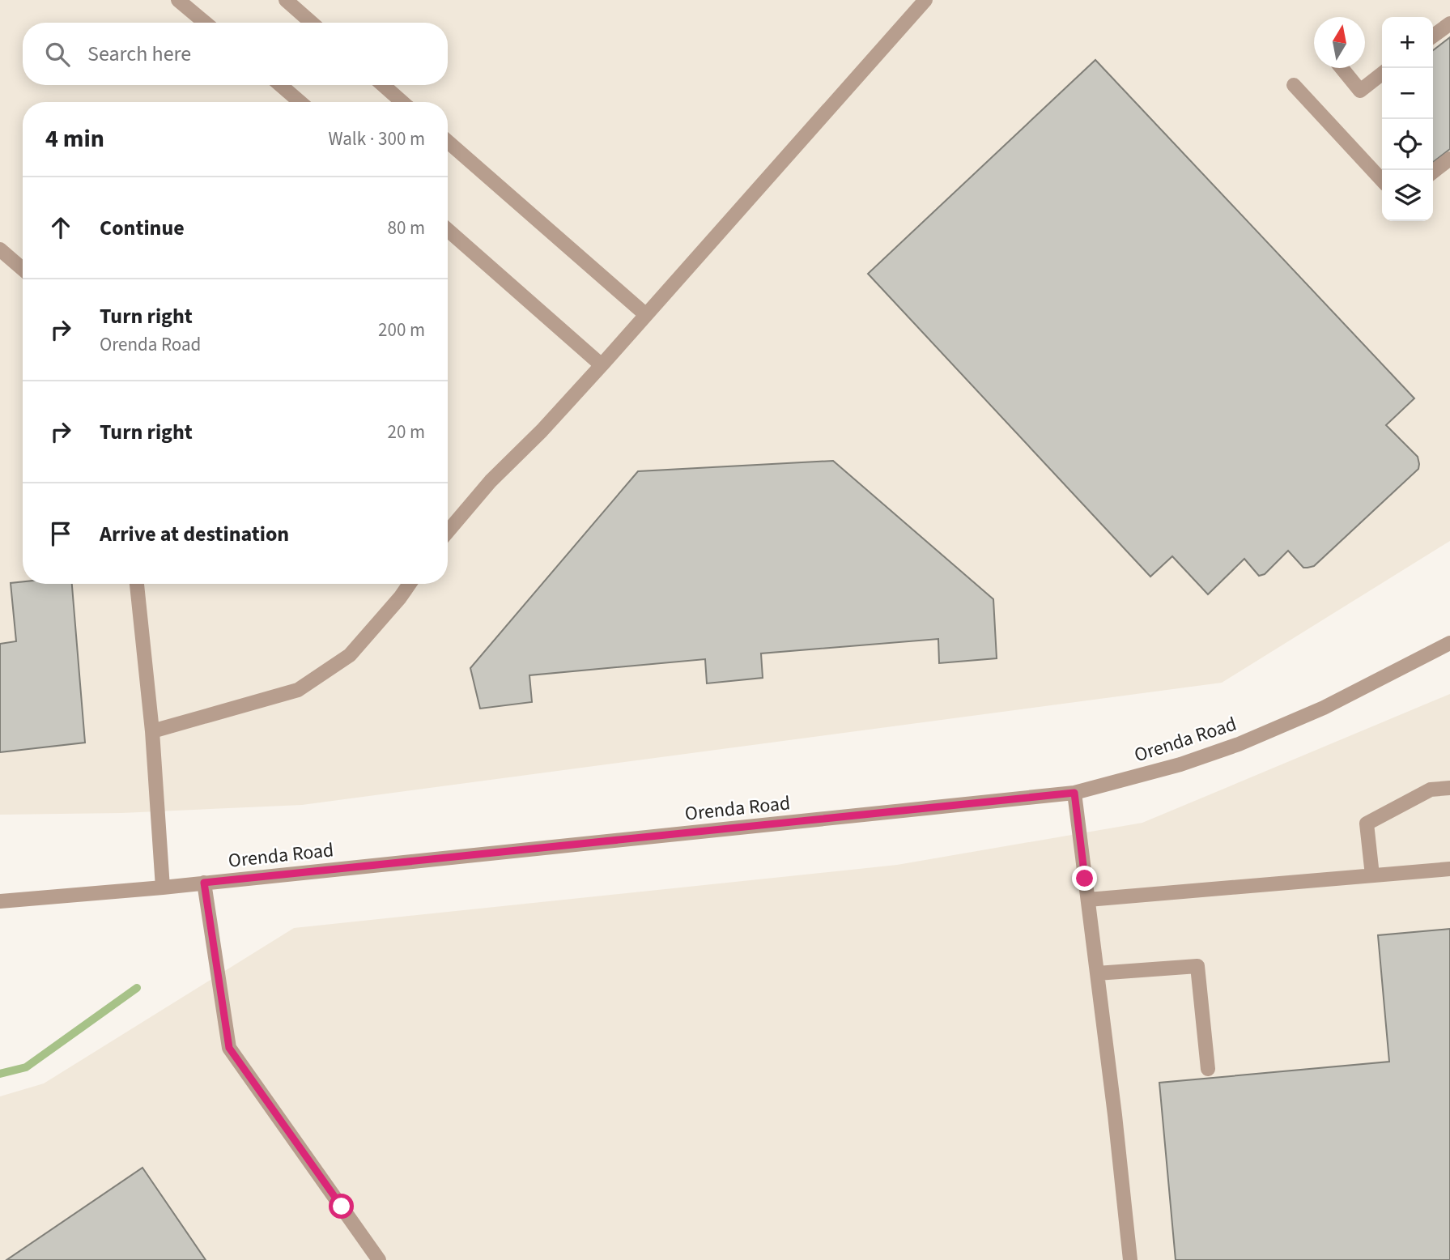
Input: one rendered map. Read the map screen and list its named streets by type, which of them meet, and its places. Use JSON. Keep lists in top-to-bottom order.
{
  "streets": {
    "street": ["Orenda Road"]
  },
  "north": "top",
  "page": {
    "map_buttons": ["+", "−"],
    "search": "Search here",
    "heading": ["4 min", "Walk · 300 m"],
    "list": [
      ["Continue", "80 m"],
      ["Turn right", "Orenda Road", "200 m"],
      ["Turn right", "20 m"],
      "Arrive at destination"
    ]
  }
}
